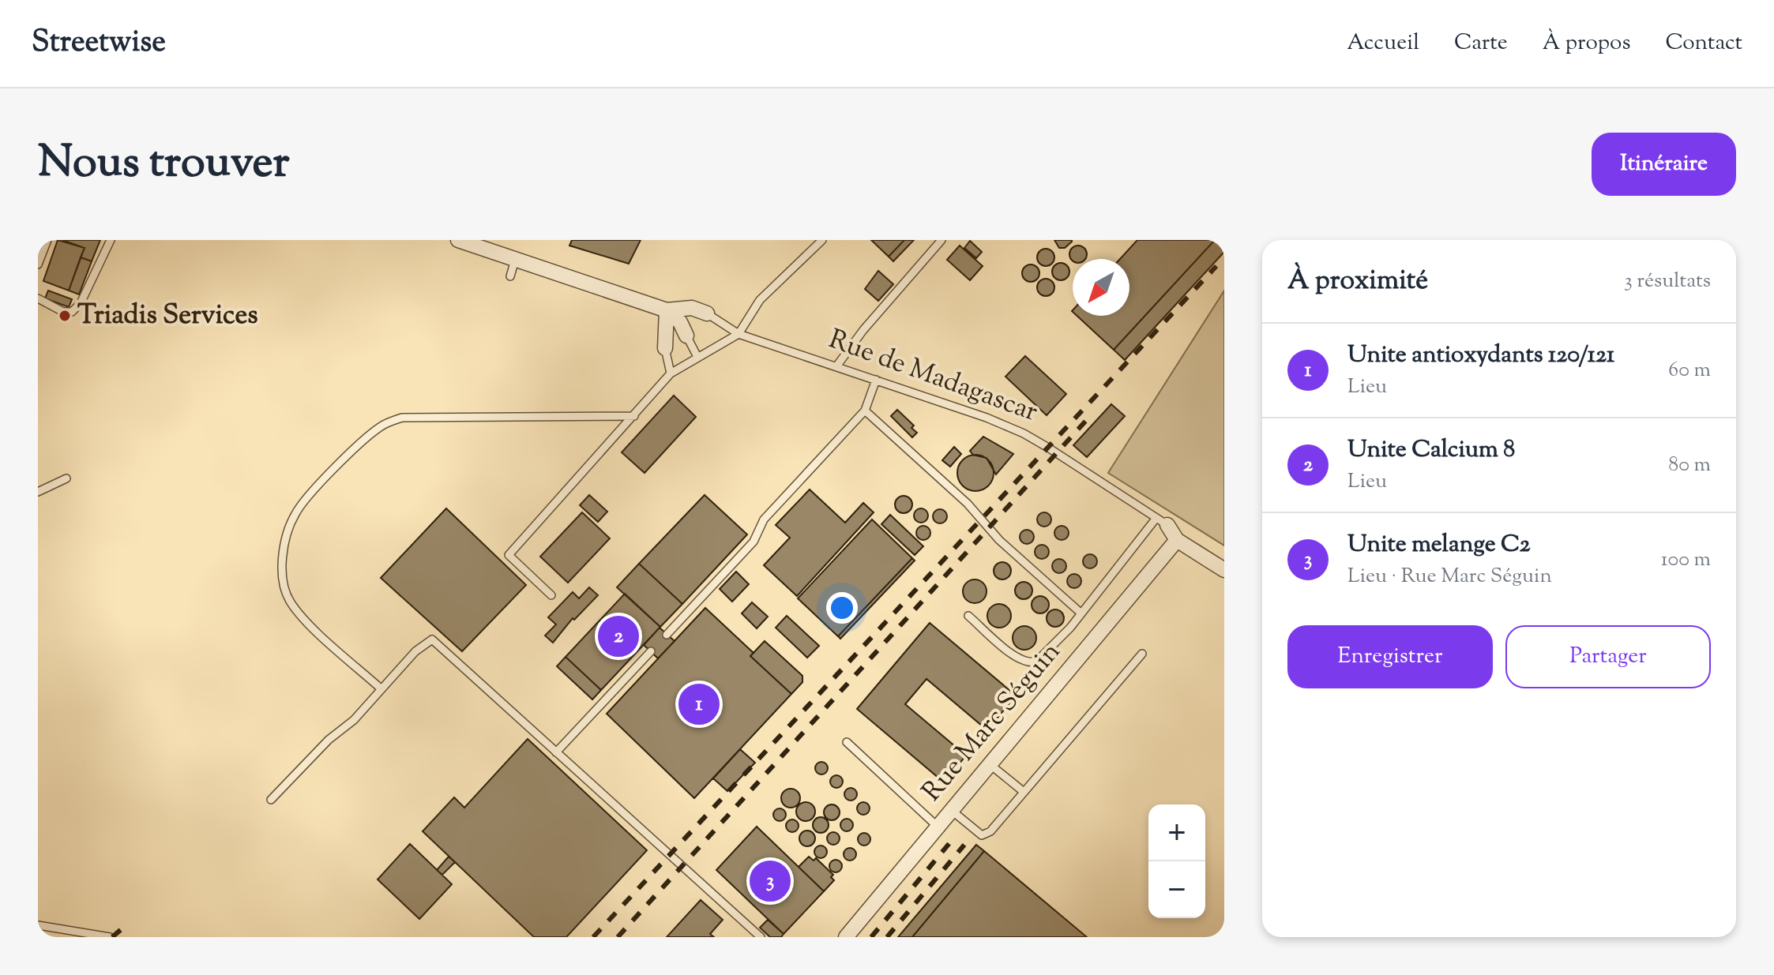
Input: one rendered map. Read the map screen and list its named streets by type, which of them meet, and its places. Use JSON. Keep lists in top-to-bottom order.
{
  "streets": {
    "street": ["Rue de Madagascar", "Rue Marc Séguin"]
  },
  "crossings": [
    ["Rue de Madagascar", "Rue Marc Séguin"]
  ],
  "places": ["Triadis Services"],
  "north": "bottom left",
  "page": {
    "header": "Streetwise",
    "nav": [
      "Accueil",
      "Carte",
      "À propos",
      "Contact"
    ],
    "title": "Nous trouver",
    "buttons": [
      "Itinéraire",
      ["Enregistrer", "Partager"]
    ],
    "heading": ["À proximité", "3 résultats"],
    "list": [
      {
        "mark": "1",
        "name": "Unite antioxydants 120/121",
        "note": "Lieu",
        "value": "60 m"
      },
      {
        "mark": "2",
        "name": "Unite Calcium 8",
        "note": "Lieu",
        "value": "80 m"
      },
      {
        "mark": "3",
        "name": "Unite melange C2",
        "note": "Lieu · Rue Marc Séguin",
        "value": "100 m"
      }
    ],
    "pins": ["2", "1", "3"],
    "map_buttons": ["+", "−"]
  }
}
